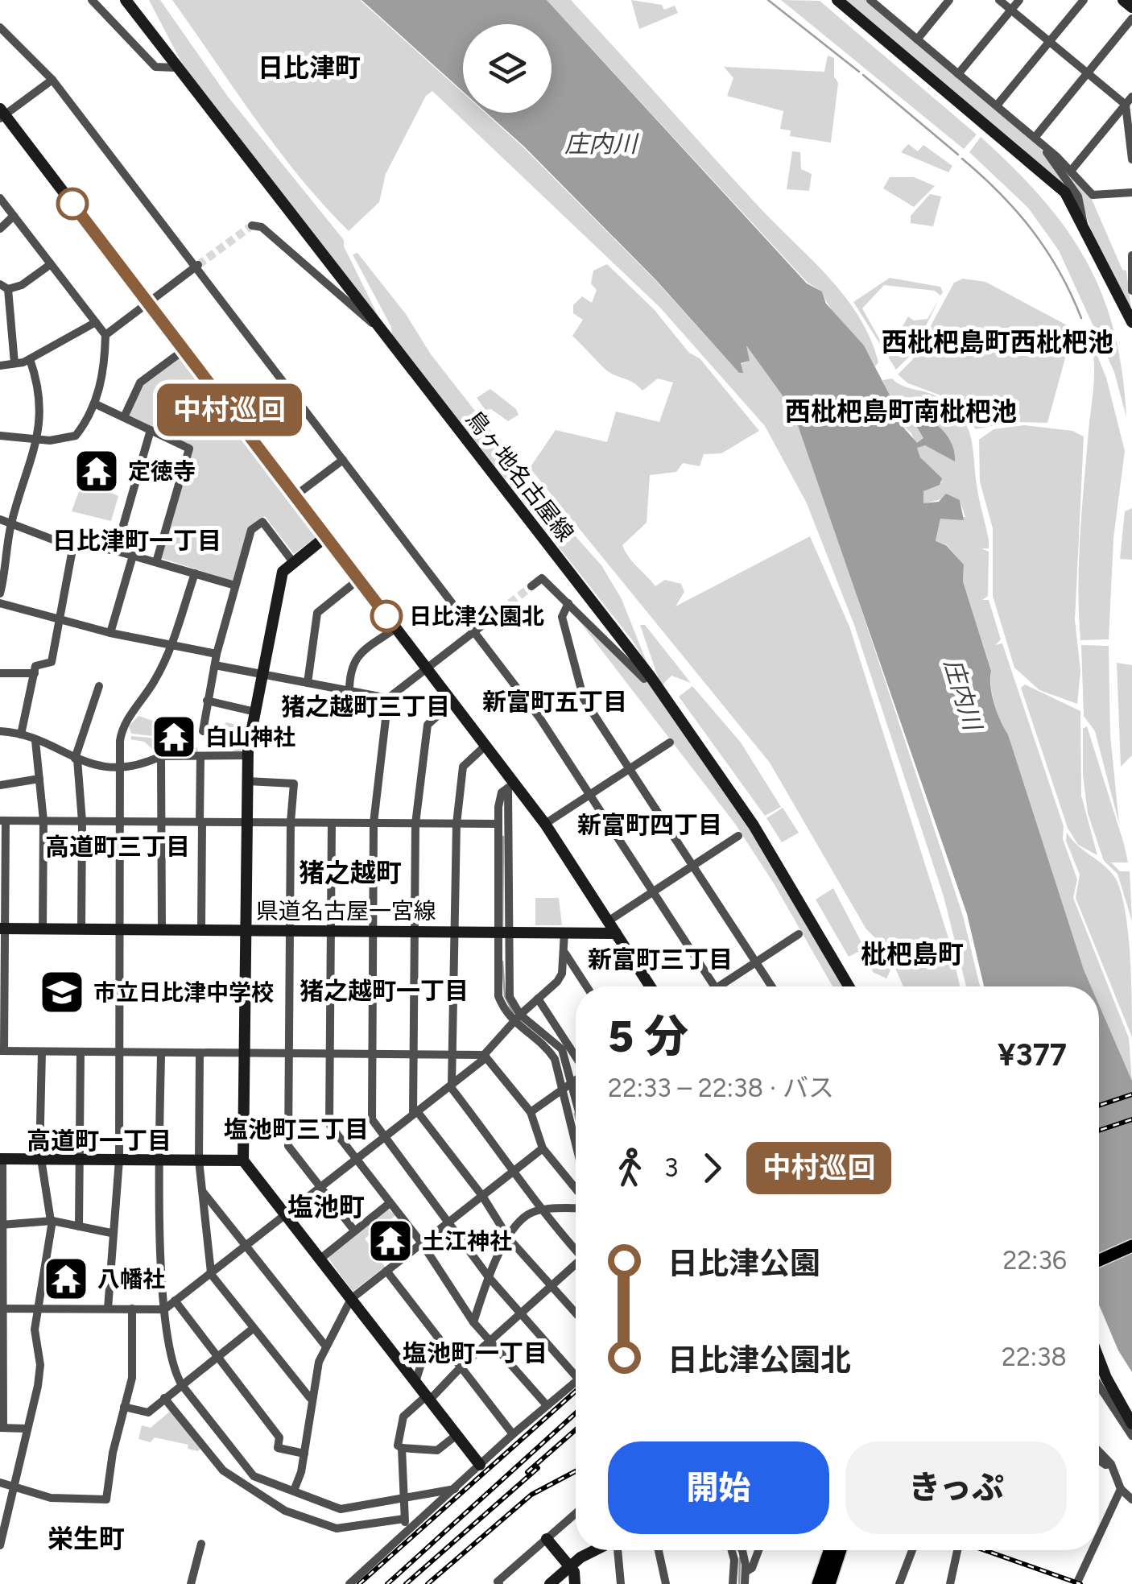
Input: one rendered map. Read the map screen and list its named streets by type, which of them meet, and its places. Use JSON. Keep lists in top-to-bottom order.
{
  "streets": {
    "street": ["鳥ヶ地名古屋線", "県道名古屋一宮線"]
  },
  "districts": [
    "日比津町",
    "西枇杷島町西枇杷池",
    "西枇杷島町南枇杷池",
    "日比津町一丁目",
    "新富町五丁目",
    "猪之越町三丁目",
    "新富町四丁目",
    "高道町三丁目",
    "猪之越町",
    "枇杷島町",
    "新富町三丁目",
    "猪之越町一丁目",
    "塩池町三丁目",
    "高道町一丁目",
    "塩池町",
    "塩池町一丁目",
    "栄生町"
  ],
  "water": ["庄内川"],
  "places": {
    "temple": [
      "定徳寺",
      "白山神社",
      "土江神社",
      "八幡社"
    ],
    "other": ["日比津公園北"],
    "school or university": ["市立日比津中学校"]
  },
  "lines": ["bus line 中村巡回"],
  "page": {
    "on_map": "中村巡回",
    "heading": ["5 分", "22:33 – 22:38 · バス", "¥377"],
    "legs": ["3", "中村巡回"],
    "list": [
      {
        "name": "日比津公園",
        "value": "22:36"
      },
      {
        "name": "日比津公園北",
        "value": "22:38"
      }
    ],
    "buttons": ["開始", "きっぷ"]
  }
}
